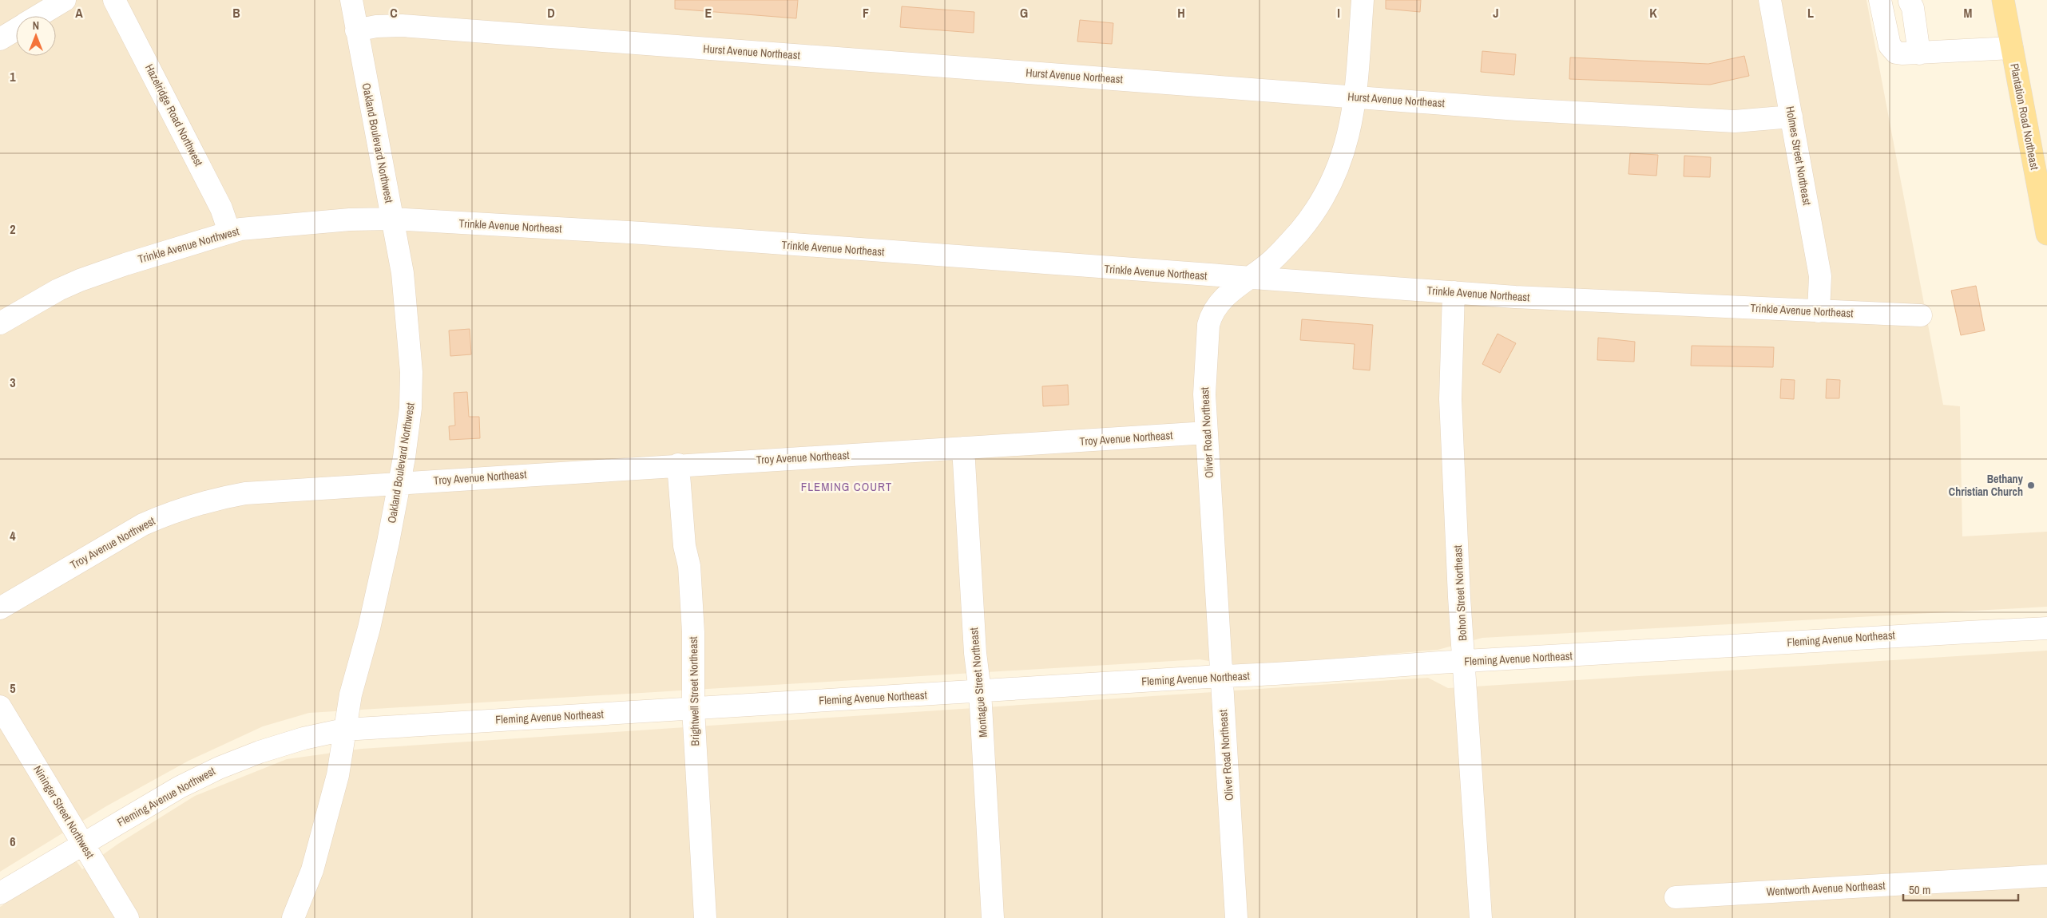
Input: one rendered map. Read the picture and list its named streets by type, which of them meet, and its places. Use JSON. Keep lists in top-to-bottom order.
{
  "streets": {
    "main road": ["Plantation Road Northeast"],
    "street": [
      "Hurst Avenue Northeast",
      "Hazelridge Road Northwest",
      "Oakland Boulevard Northwest",
      "Holmes Street Northeast",
      "Trinkle Avenue Northeast",
      "Trinkle Avenue Northwest",
      "Oliver Road Northeast",
      "Troy Avenue Northeast",
      "Troy Avenue Northwest",
      "Bohon Street Northeast",
      "Fleming Avenue Northeast",
      "Montague Street Northeast",
      "Brightwell Street Northeast",
      "Fleming Avenue Northwest",
      "Nininger Street Northwest",
      "Wentworth Avenue Northeast"
    ]
  },
  "crossings": [
    ["Hurst Avenue Northeast", "Oakland Boulevard Northwest"],
    ["Hurst Avenue Northeast", "Holmes Street Northeast"],
    ["Hurst Avenue Northeast", "Oliver Road Northeast"],
    ["Hazelridge Road Northwest", "Trinkle Avenue Northwest"],
    ["Oakland Boulevard Northwest", "Trinkle Avenue Northeast"],
    ["Oakland Boulevard Northwest", "Trinkle Avenue Northwest"],
    ["Oakland Boulevard Northwest", "Troy Avenue Northeast"],
    ["Oakland Boulevard Northwest", "Troy Avenue Northwest"],
    ["Oakland Boulevard Northwest", "Fleming Avenue Northeast"],
    ["Oakland Boulevard Northwest", "Fleming Avenue Northwest"],
    ["Holmes Street Northeast", "Trinkle Avenue Northeast"],
    ["Trinkle Avenue Northeast", "Trinkle Avenue Northwest"],
    ["Trinkle Avenue Northeast", "Oliver Road Northeast"],
    ["Trinkle Avenue Northeast", "Bohon Street Northeast"],
    ["Oliver Road Northeast", "Troy Avenue Northeast"],
    ["Oliver Road Northeast", "Fleming Avenue Northeast"],
    ["Troy Avenue Northeast", "Troy Avenue Northwest"],
    ["Troy Avenue Northeast", "Montague Street Northeast"],
    ["Troy Avenue Northeast", "Brightwell Street Northeast"],
    ["Bohon Street Northeast", "Fleming Avenue Northeast"],
    ["Fleming Avenue Northeast", "Montague Street Northeast"],
    ["Fleming Avenue Northeast", "Brightwell Street Northeast"],
    ["Fleming Avenue Northeast", "Fleming Avenue Northwest"],
    ["Fleming Avenue Northwest", "Nininger Street Northwest"]
  ],
  "districts": ["FLEMING COURT"],
  "places": ["Bethany Christian Church"],
  "scale_bar": "50 m",
  "north": "top",
  "grid": {
    "columns": [
      "A",
      "B",
      "C",
      "D",
      "E",
      "F",
      "G",
      "H",
      "I",
      "J",
      "K",
      "L",
      "M"
    ],
    "rows": [
      "1",
      "2",
      "3",
      "4",
      "5",
      "6"
    ]
  }
}
